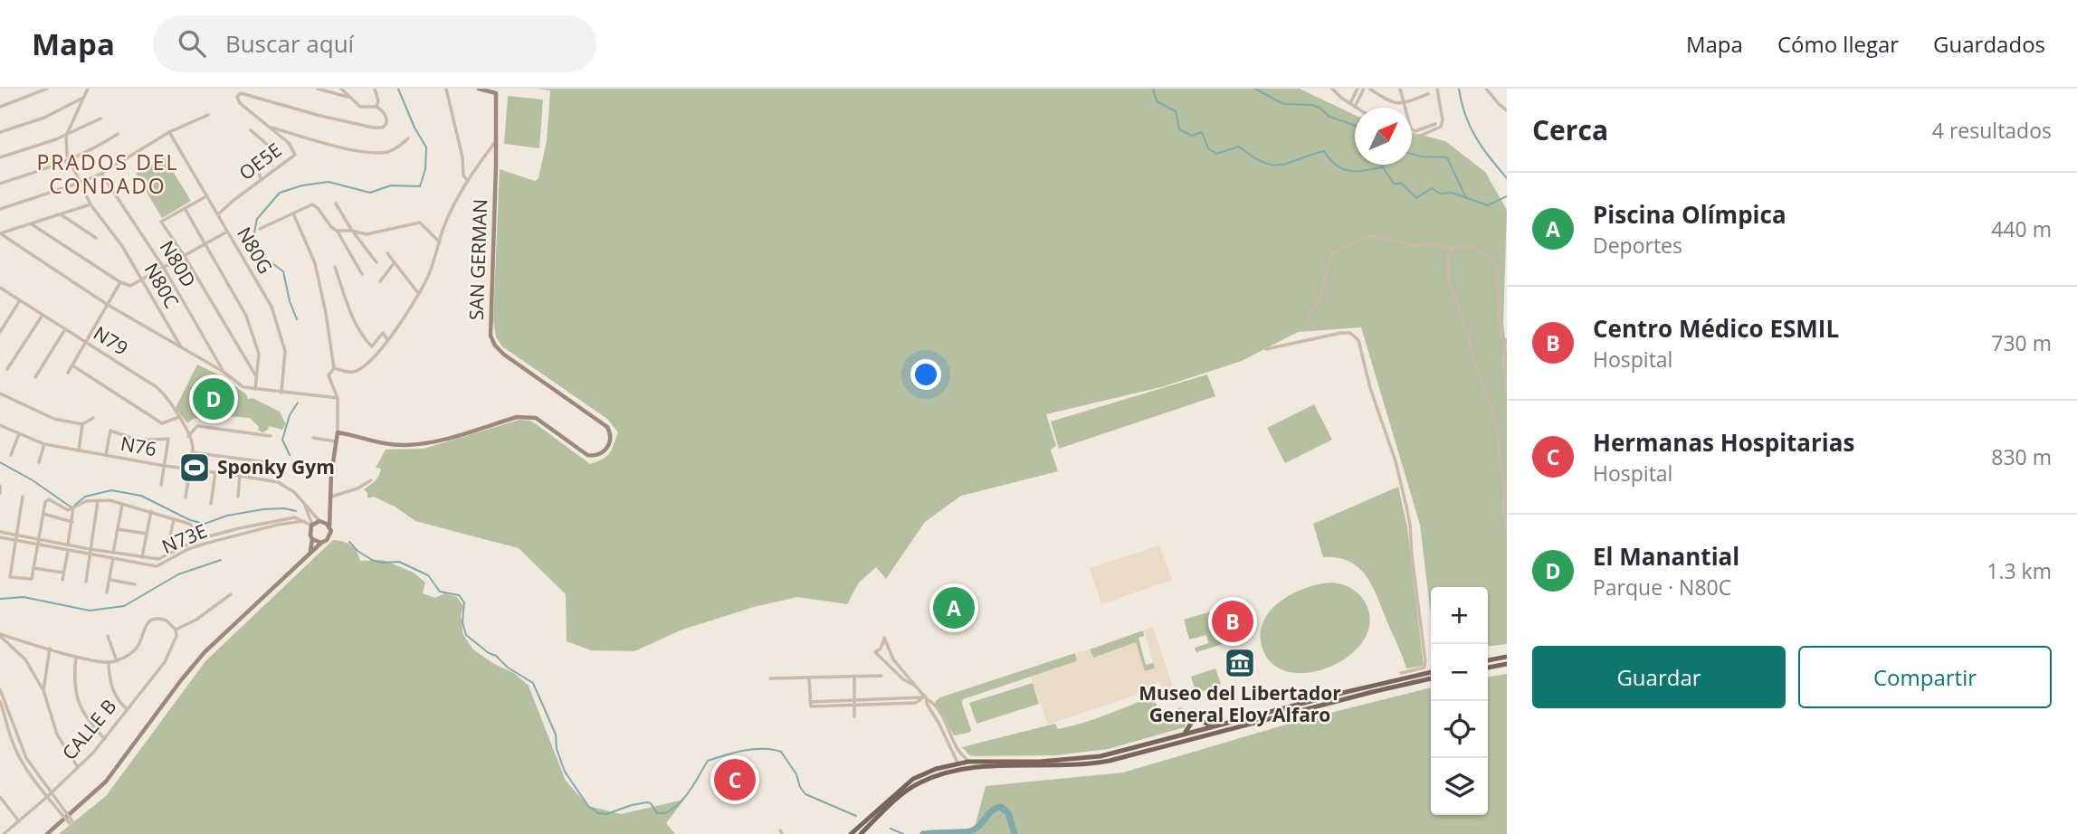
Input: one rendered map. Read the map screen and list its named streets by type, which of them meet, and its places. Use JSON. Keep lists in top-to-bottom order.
{
  "streets": {
    "main road": ["SAN GERMAN"],
    "street": [
      "OE5E",
      "N80G",
      "N80D",
      "N80C",
      "N79",
      "N76",
      "N73E",
      "CALLE B"
    ]
  },
  "crossings": [
    ["OE5E", "N80G"],
    ["N80G", "N80C"],
    ["N80D", "N80C"],
    ["N76", "N73E"]
  ],
  "districts": ["PRADOS DEL CONDADO"],
  "places": {
    "sports": ["Sponky Gym"],
    "museum": ["Museo del Libertador General Eloy Alfaro"]
  },
  "north": "top right",
  "page": {
    "header": "Mapa",
    "search": "Buscar aquí",
    "nav": ["Mapa", "Cómo llegar", "Guardados"],
    "heading": ["Cerca", "4 resultados"],
    "list": [
      {
        "mark": "A",
        "name": "Piscina Olímpica",
        "note": "Deportes",
        "value": "440 m"
      },
      {
        "mark": "B",
        "name": "Centro Médico ESMIL",
        "note": "Hospital",
        "value": "730 m"
      },
      {
        "mark": "C",
        "name": "Hermanas Hospitarias",
        "note": "Hospital",
        "value": "830 m"
      },
      {
        "mark": "D",
        "name": "El Manantial",
        "note": "Parque · N80C",
        "value": "1.3 km"
      }
    ],
    "pins": [
      "D",
      "A",
      "B",
      "C"
    ],
    "map_buttons": ["+", "−"],
    "buttons": ["Guardar", "Compartir"]
  }
}
